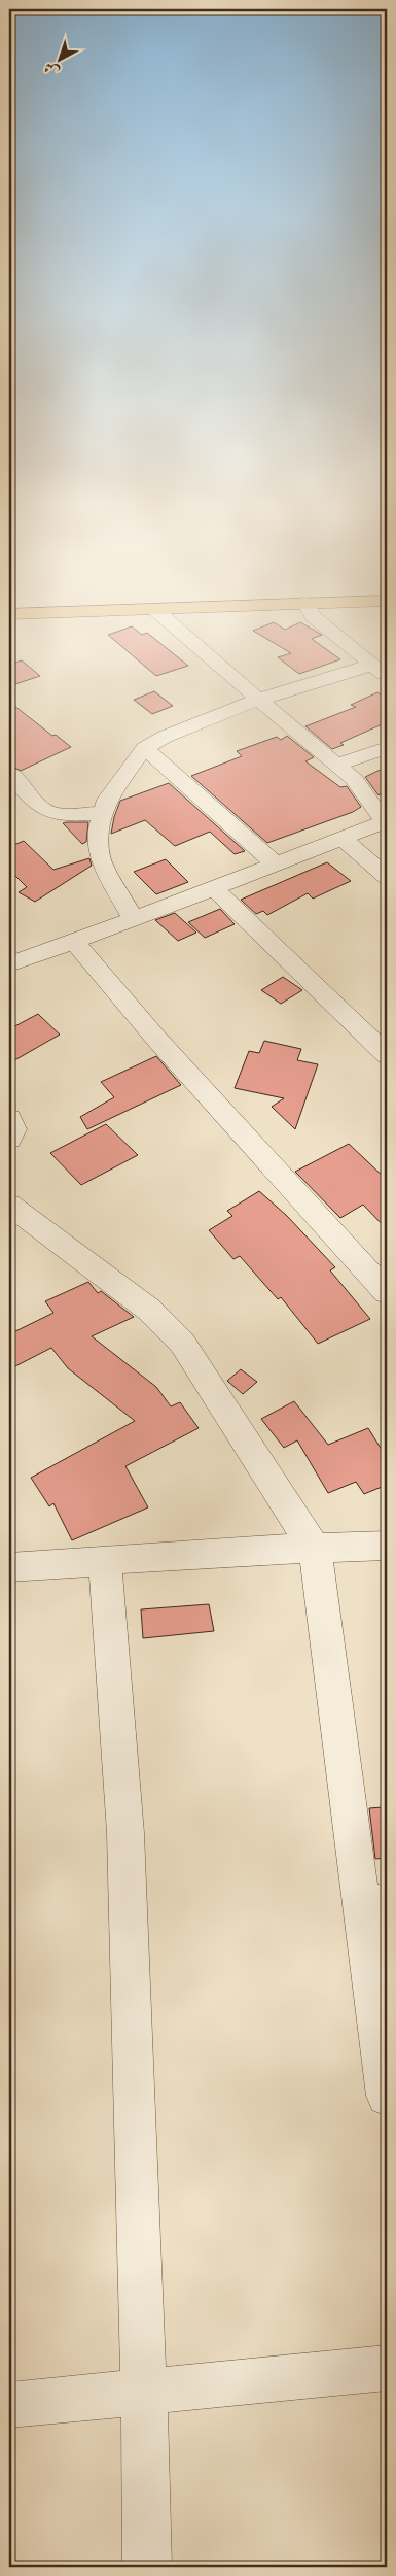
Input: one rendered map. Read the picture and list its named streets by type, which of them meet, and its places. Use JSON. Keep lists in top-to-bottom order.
{
  "north": "bottom left"
}
